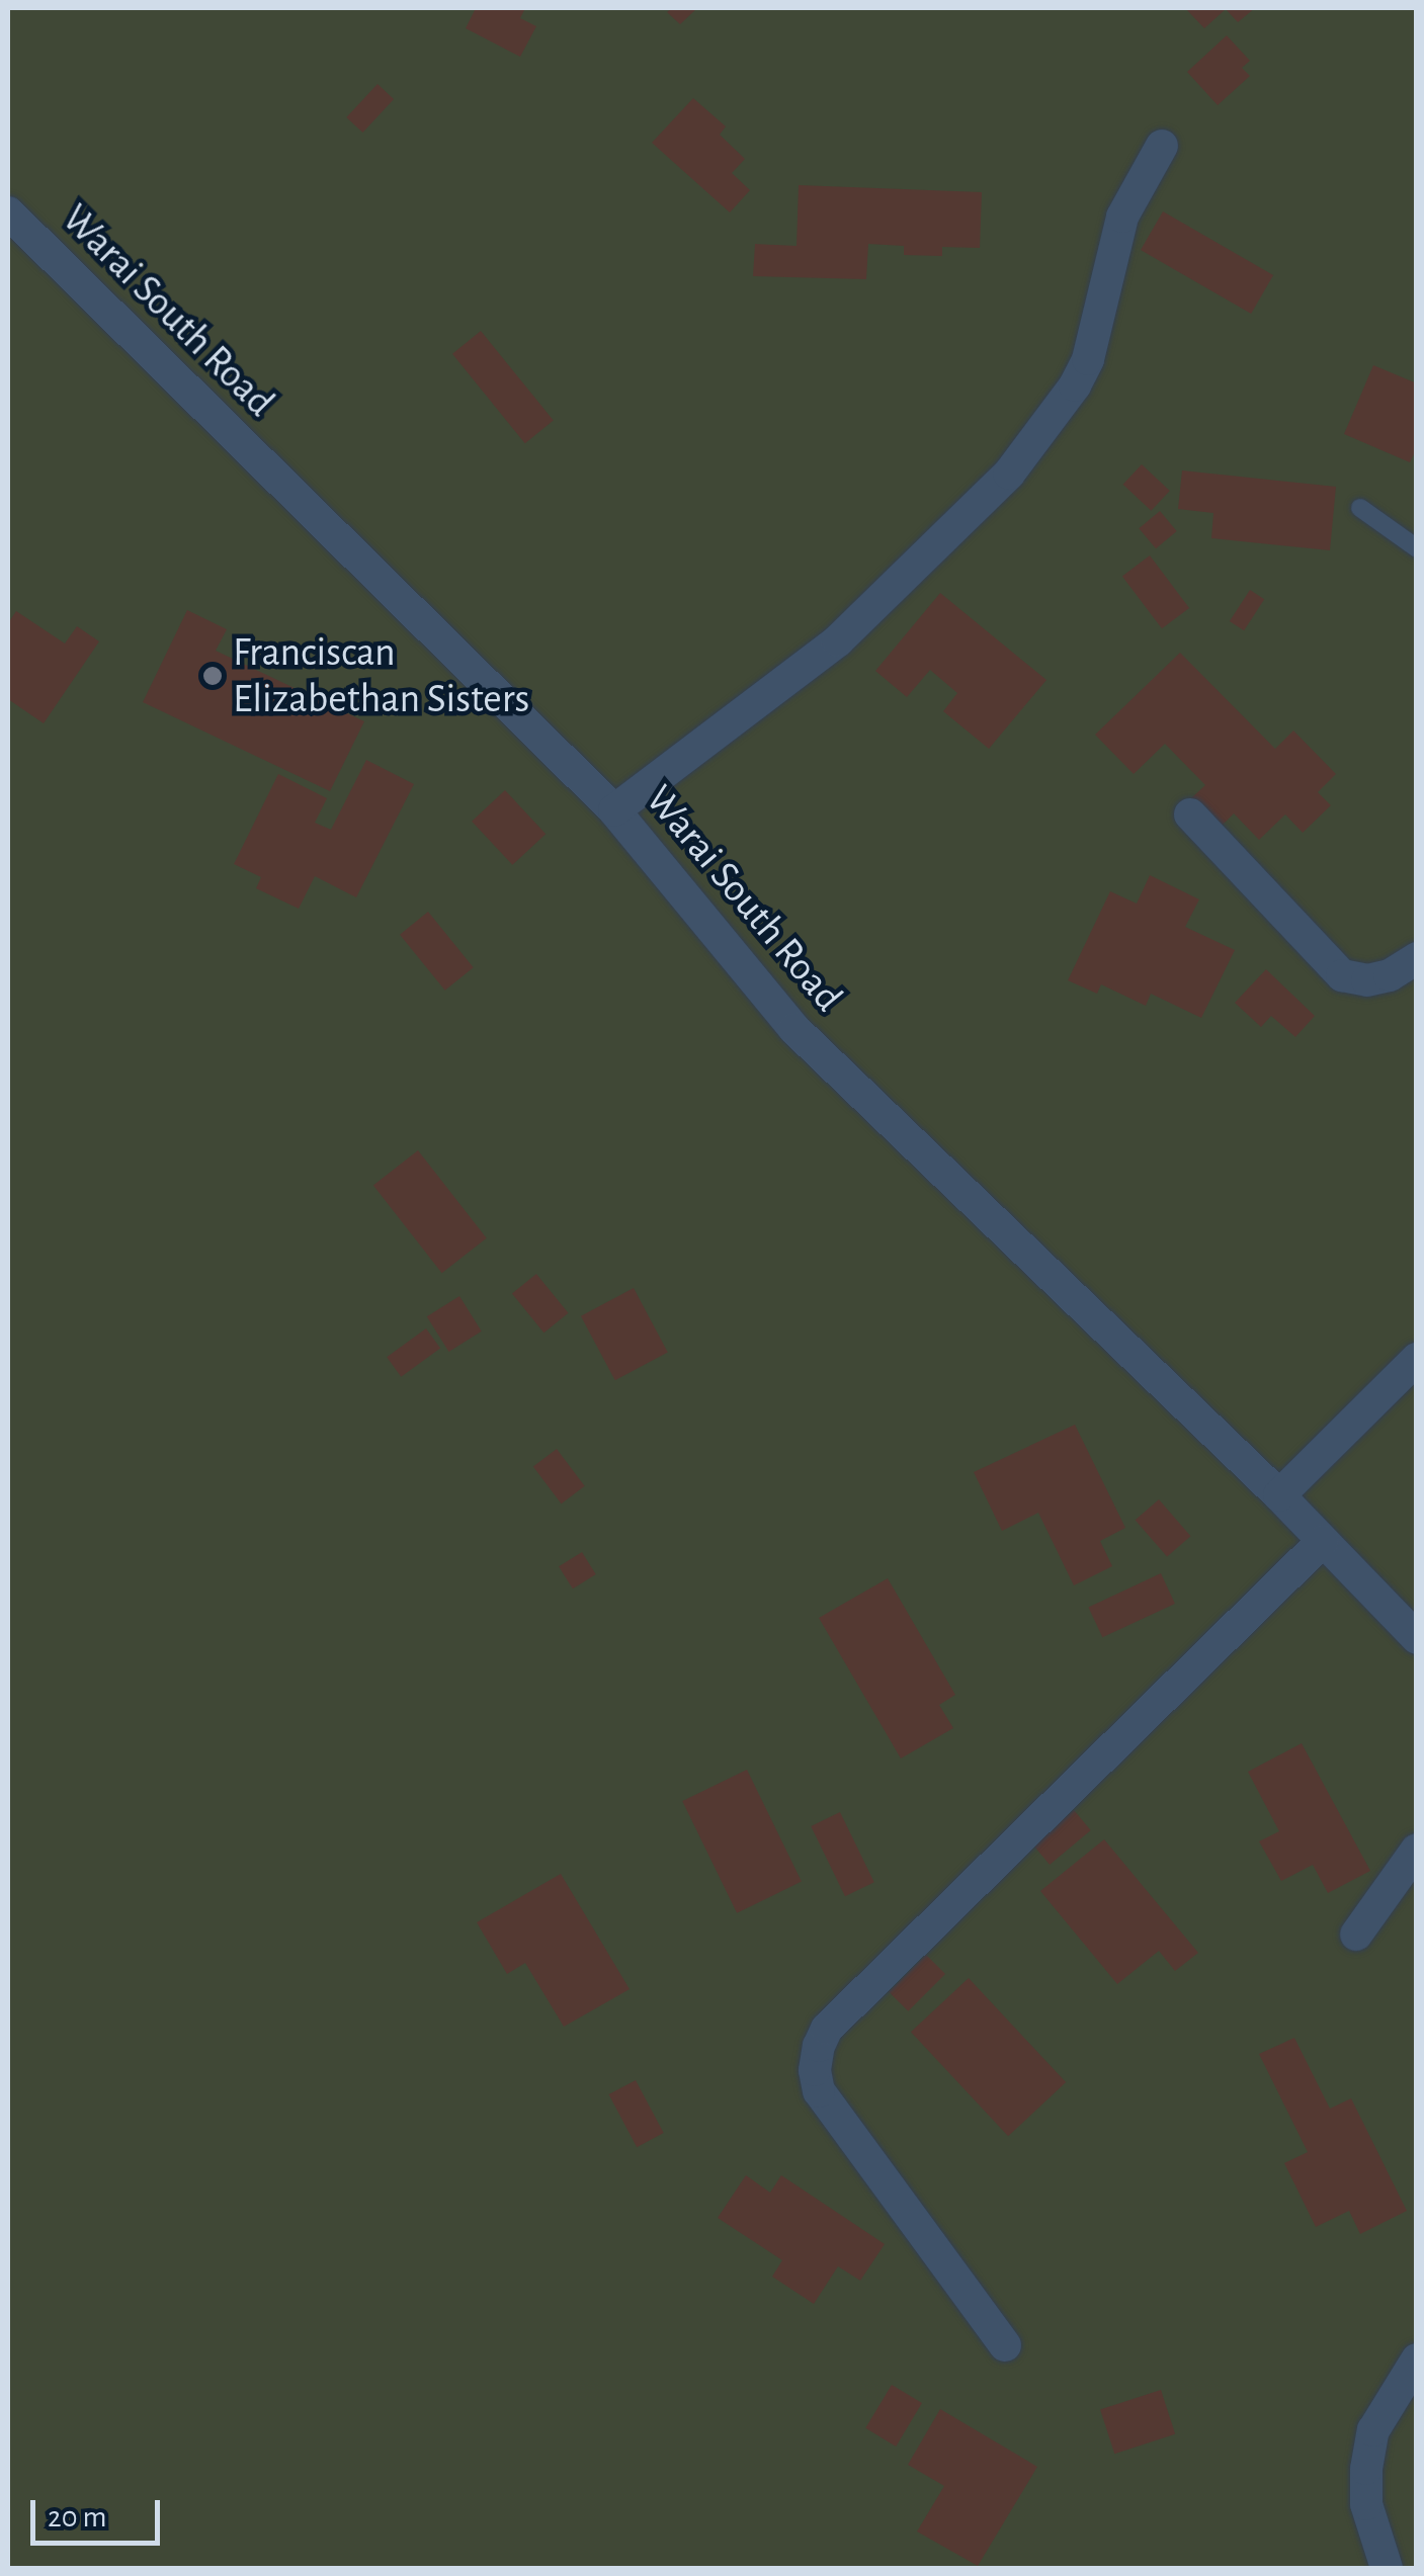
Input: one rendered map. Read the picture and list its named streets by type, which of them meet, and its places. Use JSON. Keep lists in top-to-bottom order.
{
  "streets": {
    "street": ["Warai South Road"]
  },
  "places": ["Franciscan Elizabethan Sisters"],
  "scale_bar": "20 m"
}
